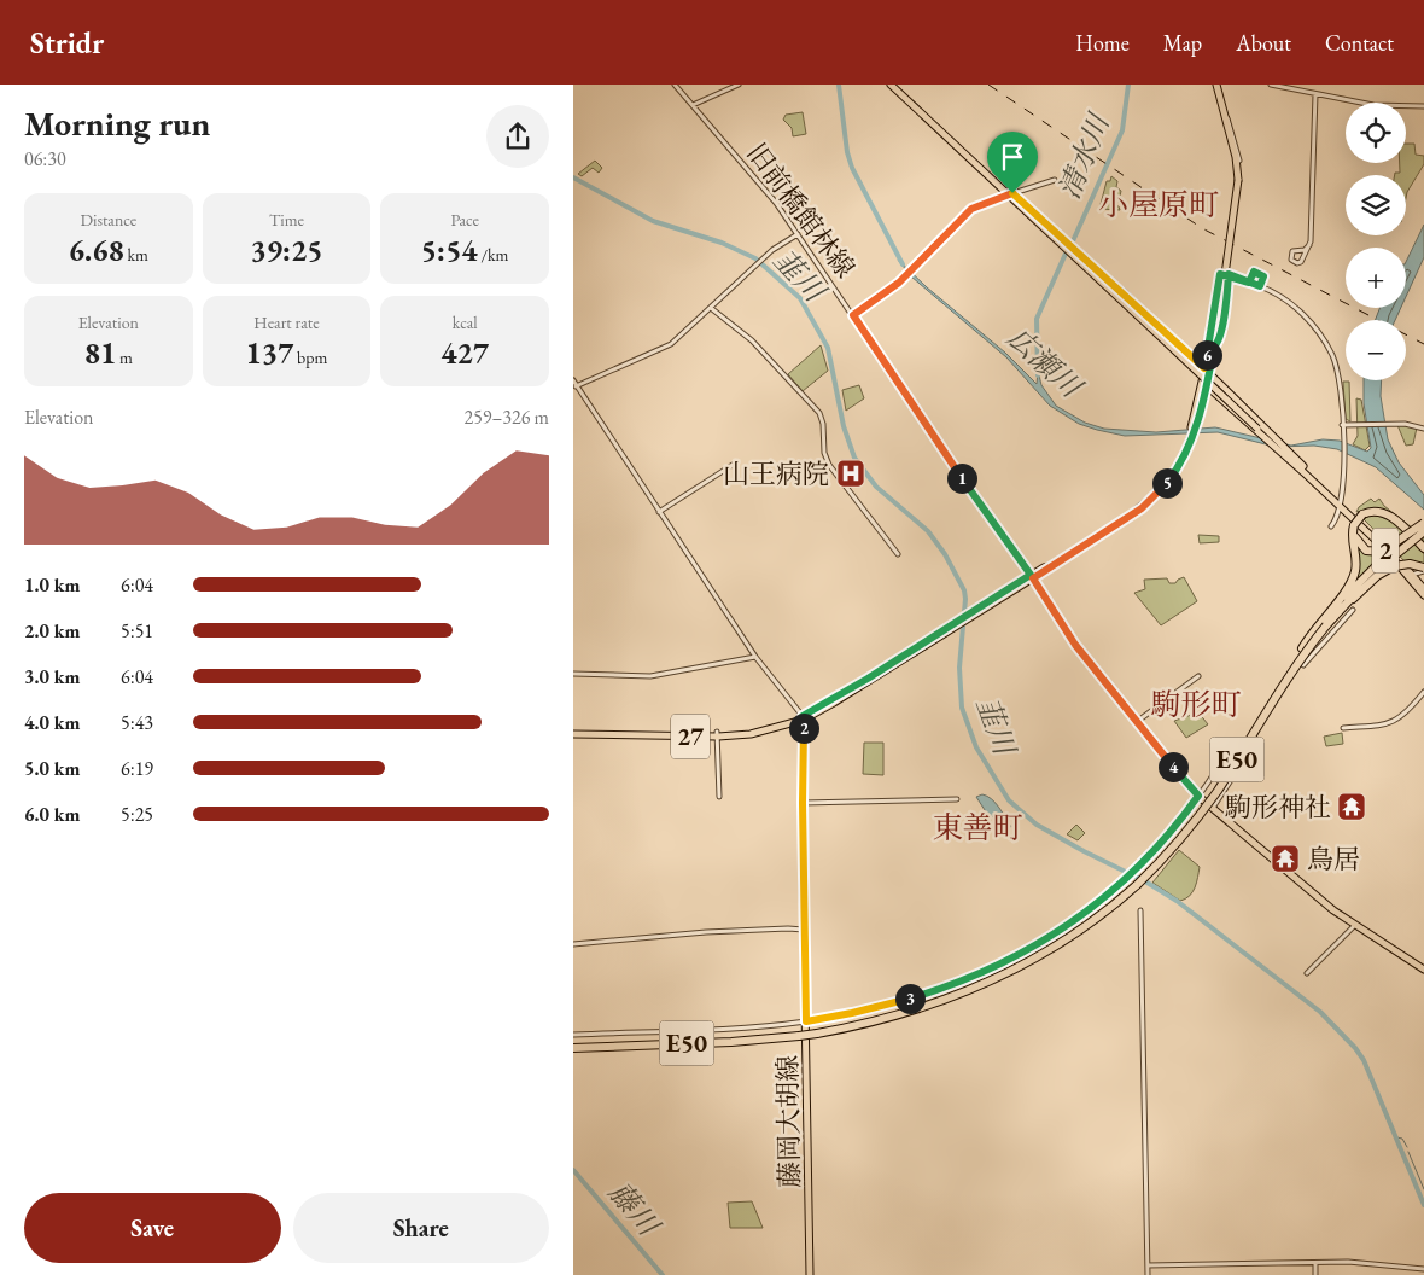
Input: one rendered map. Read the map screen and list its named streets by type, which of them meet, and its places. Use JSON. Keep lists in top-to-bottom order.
{
  "streets": {
    "highway": ["E50"],
    "main road": ["2", "27", "藤岡大胡線"],
    "street": ["旧前橋館林線"]
  },
  "crossings": [
    ["旧前橋館林線", "27"],
    ["27", "藤岡大胡線"]
  ],
  "districts": ["小屋原町", "駒形町", "東善町"],
  "water": [
    "清水川",
    "韮川",
    "広瀬川",
    "藤川"
  ],
  "places": {
    "hospital": ["山王病院"],
    "temple": ["駒形神社", "鳥居"]
  },
  "page": {
    "header": "Stridr",
    "nav": [
      "Home",
      "Map",
      "About",
      "Contact"
    ],
    "heading": ["Morning run", "06:30"],
    "map_buttons": ["+", "−"],
    "stats": [
      ["Distance", "6.68 km"],
      ["Time", "39:25"],
      ["Pace", "5:54 /km"],
      ["Elevation", "81 m"],
      ["Heart rate", "137 bpm"],
      ["kcal", "427"]
    ],
    "pins": [
      "6",
      "1",
      "5",
      "2",
      "4",
      "3"
    ],
    "chart": ["Elevation", "259–326 m"],
    "list": [
      {
        "name": "1.0 km",
        "note": "6:04"
      },
      {
        "name": "2.0 km",
        "note": "5:51"
      },
      {
        "name": "3.0 km",
        "note": "6:04"
      },
      {
        "name": "4.0 km",
        "note": "5:43"
      },
      {
        "name": "5.0 km",
        "note": "6:19"
      },
      {
        "name": "6.0 km",
        "note": "5:25"
      }
    ],
    "buttons": ["Save", "Share"]
  }
}
